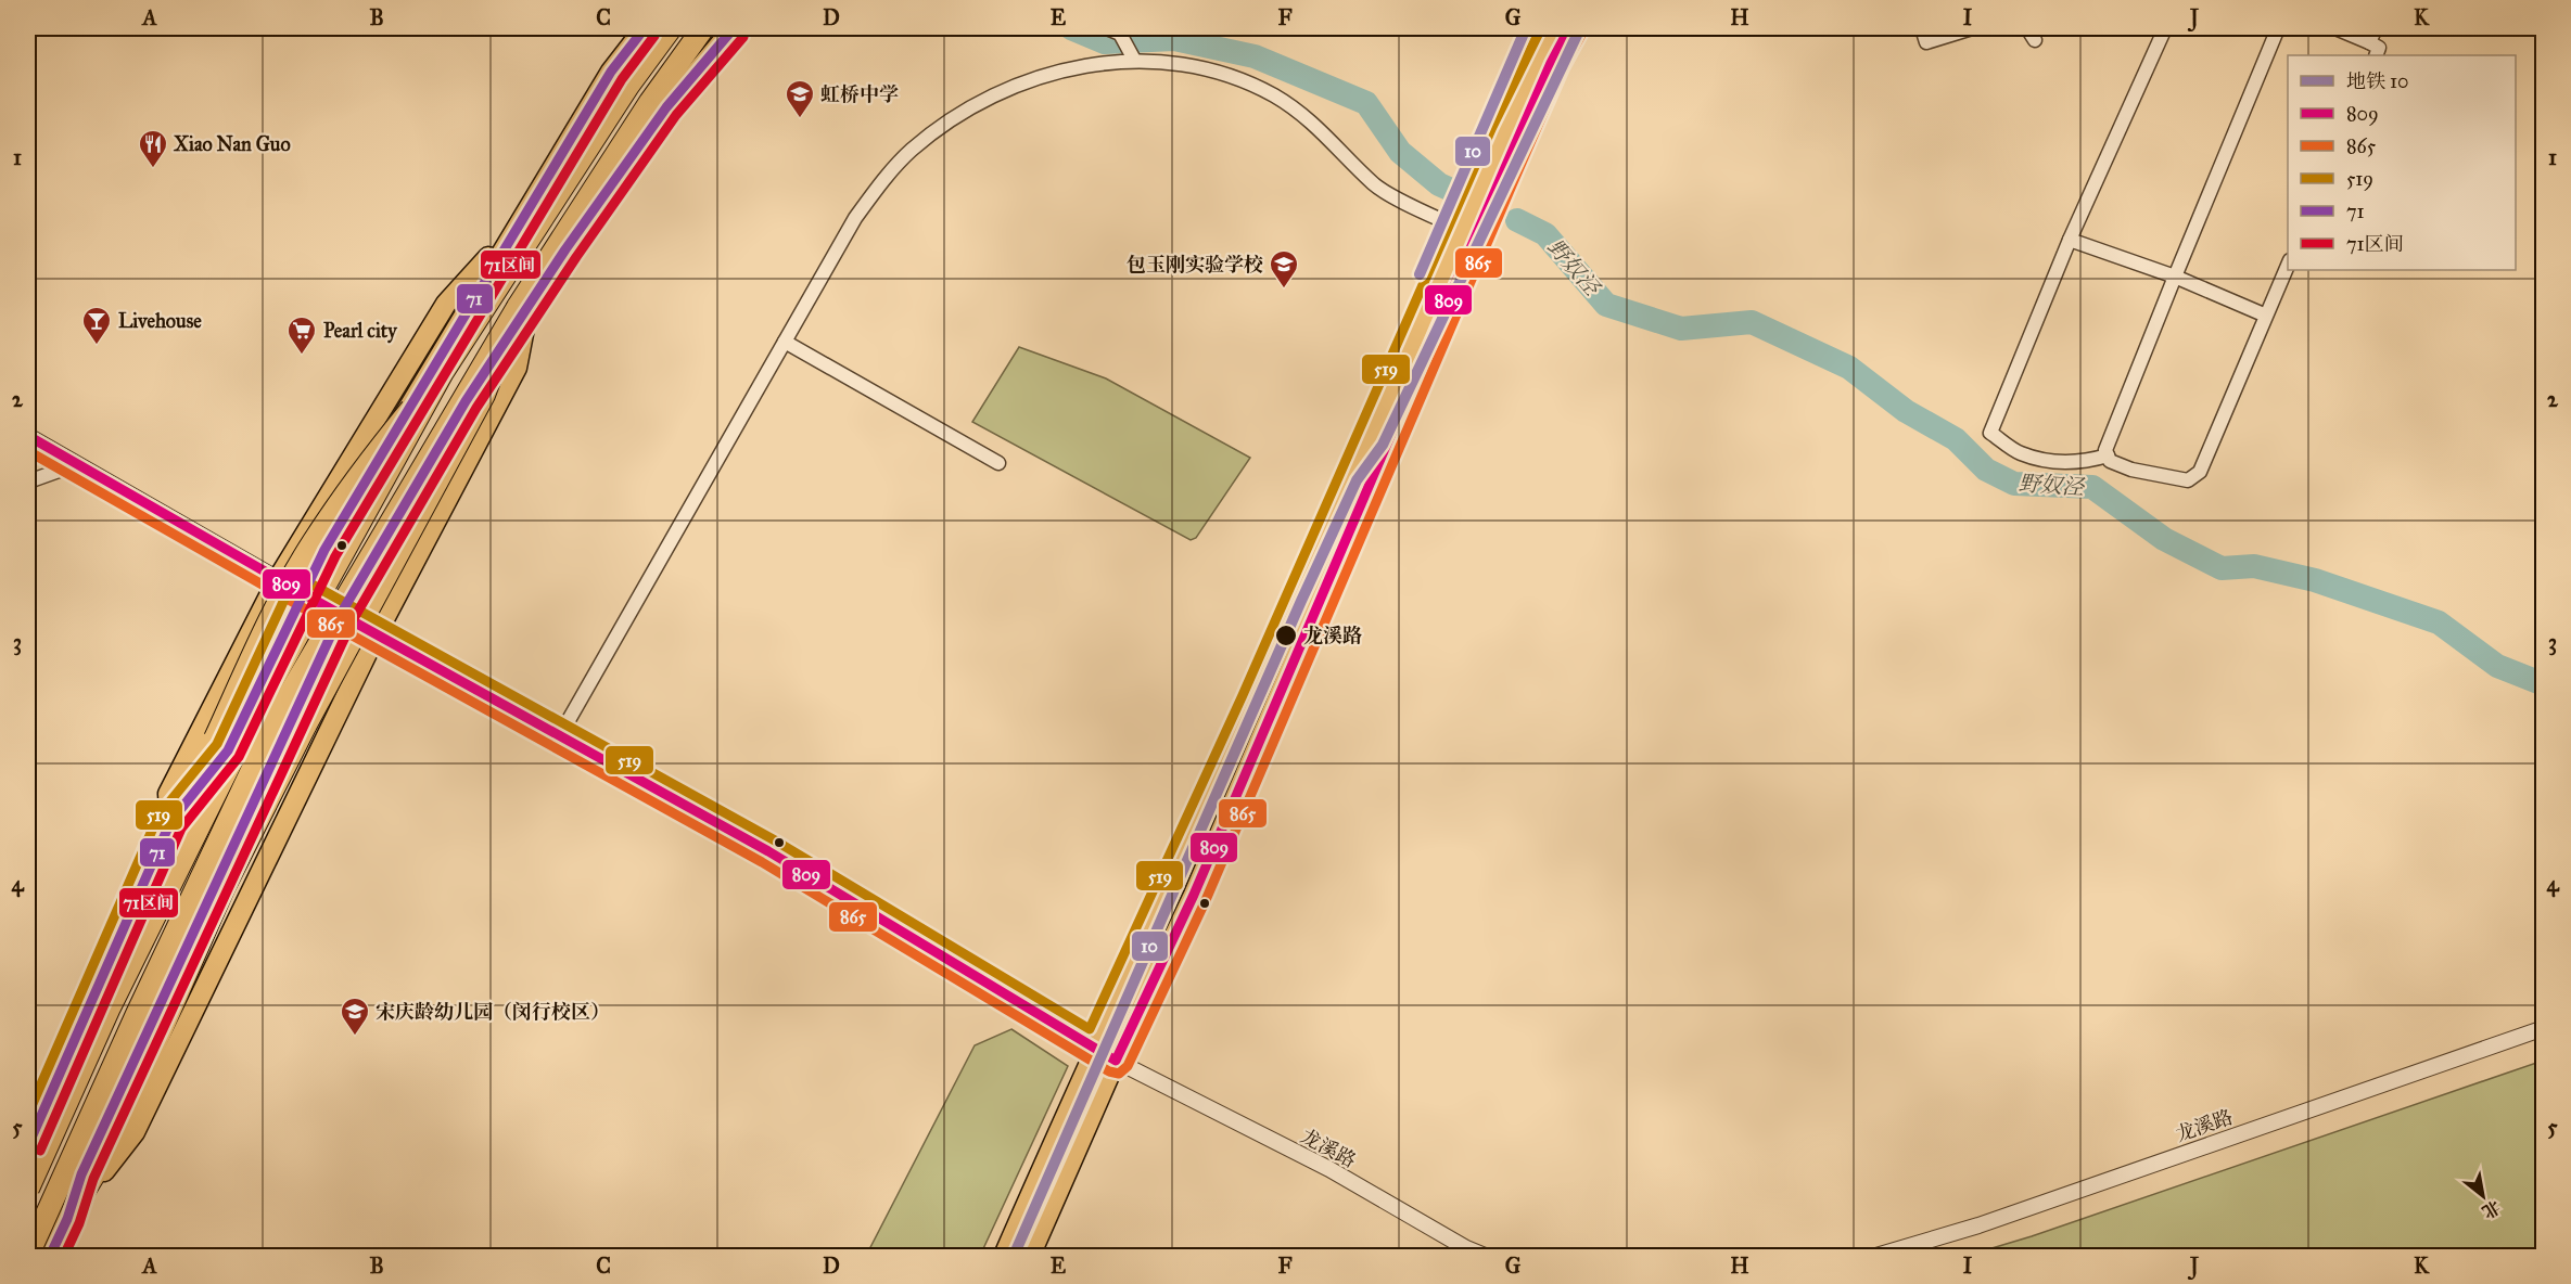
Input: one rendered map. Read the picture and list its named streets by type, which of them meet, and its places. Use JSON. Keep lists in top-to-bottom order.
{
  "streets": {
    "street": ["龙溪路"]
  },
  "water": ["野奴泾"],
  "places": {
    "school or university": ["虹桥中学", "包玉刚实验学校", "宋庆龄幼儿园（闵行校区）"],
    "restaurant": ["Xiao Nan Guo"],
    "bar": ["Livehouse"],
    "supermarket": ["Pearl city"],
    "other": ["龙溪路"]
  },
  "lines": [
    "metro line 10",
    "transit line 809",
    "transit line 519",
    "transit line 71",
    "transit line 865",
    "transit line 71区间"
  ],
  "legend": [
    "地铁 10",
    "809",
    "865",
    "519",
    "71",
    "71区间"
  ],
  "north": "bottom right",
  "grid": {
    "columns": [
      "A",
      "B",
      "C",
      "D",
      "E",
      "F",
      "G",
      "H",
      "I",
      "J",
      "K"
    ],
    "rows": [
      "1",
      "2",
      "3",
      "4",
      "5"
    ]
  }
}
